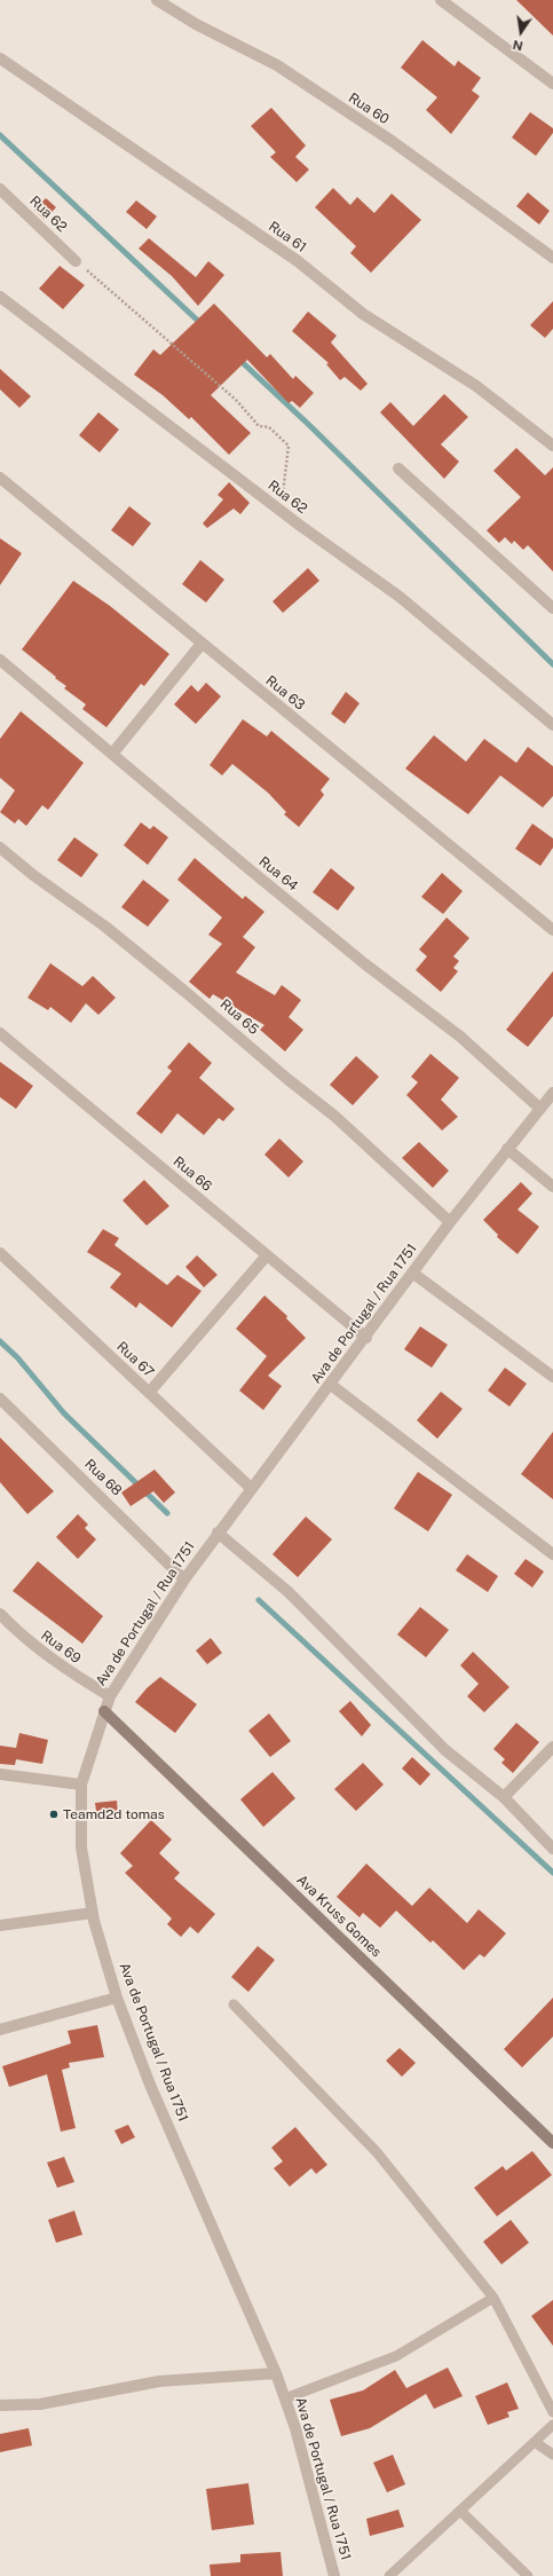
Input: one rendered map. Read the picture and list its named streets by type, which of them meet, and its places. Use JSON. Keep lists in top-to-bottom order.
{
  "streets": {
    "street": [
      "Rua 60",
      "Rua 62",
      "Rua 61",
      "Rua 63",
      "Rua 64",
      "Rua 65",
      "Rua 66",
      "Ava de Portugal / Rua 1751",
      "Rua 67",
      "Rua 68",
      "Rua 69",
      "Ava Kruss Gomes"
    ]
  },
  "crossings": [
    ["Rua 64", "Ava de Portugal / Rua 1751"],
    ["Rua 65", "Ava de Portugal / Rua 1751"],
    ["Rua 66", "Ava de Portugal / Rua 1751"],
    ["Ava de Portugal / Rua 1751", "Rua 67"],
    ["Ava de Portugal / Rua 1751", "Rua 68"],
    ["Ava de Portugal / Rua 1751", "Rua 69"],
    ["Ava de Portugal / Rua 1751", "Ava Kruss Gomes"]
  ],
  "places": ["Teamd2d tomas"],
  "north": "bottom"
}
